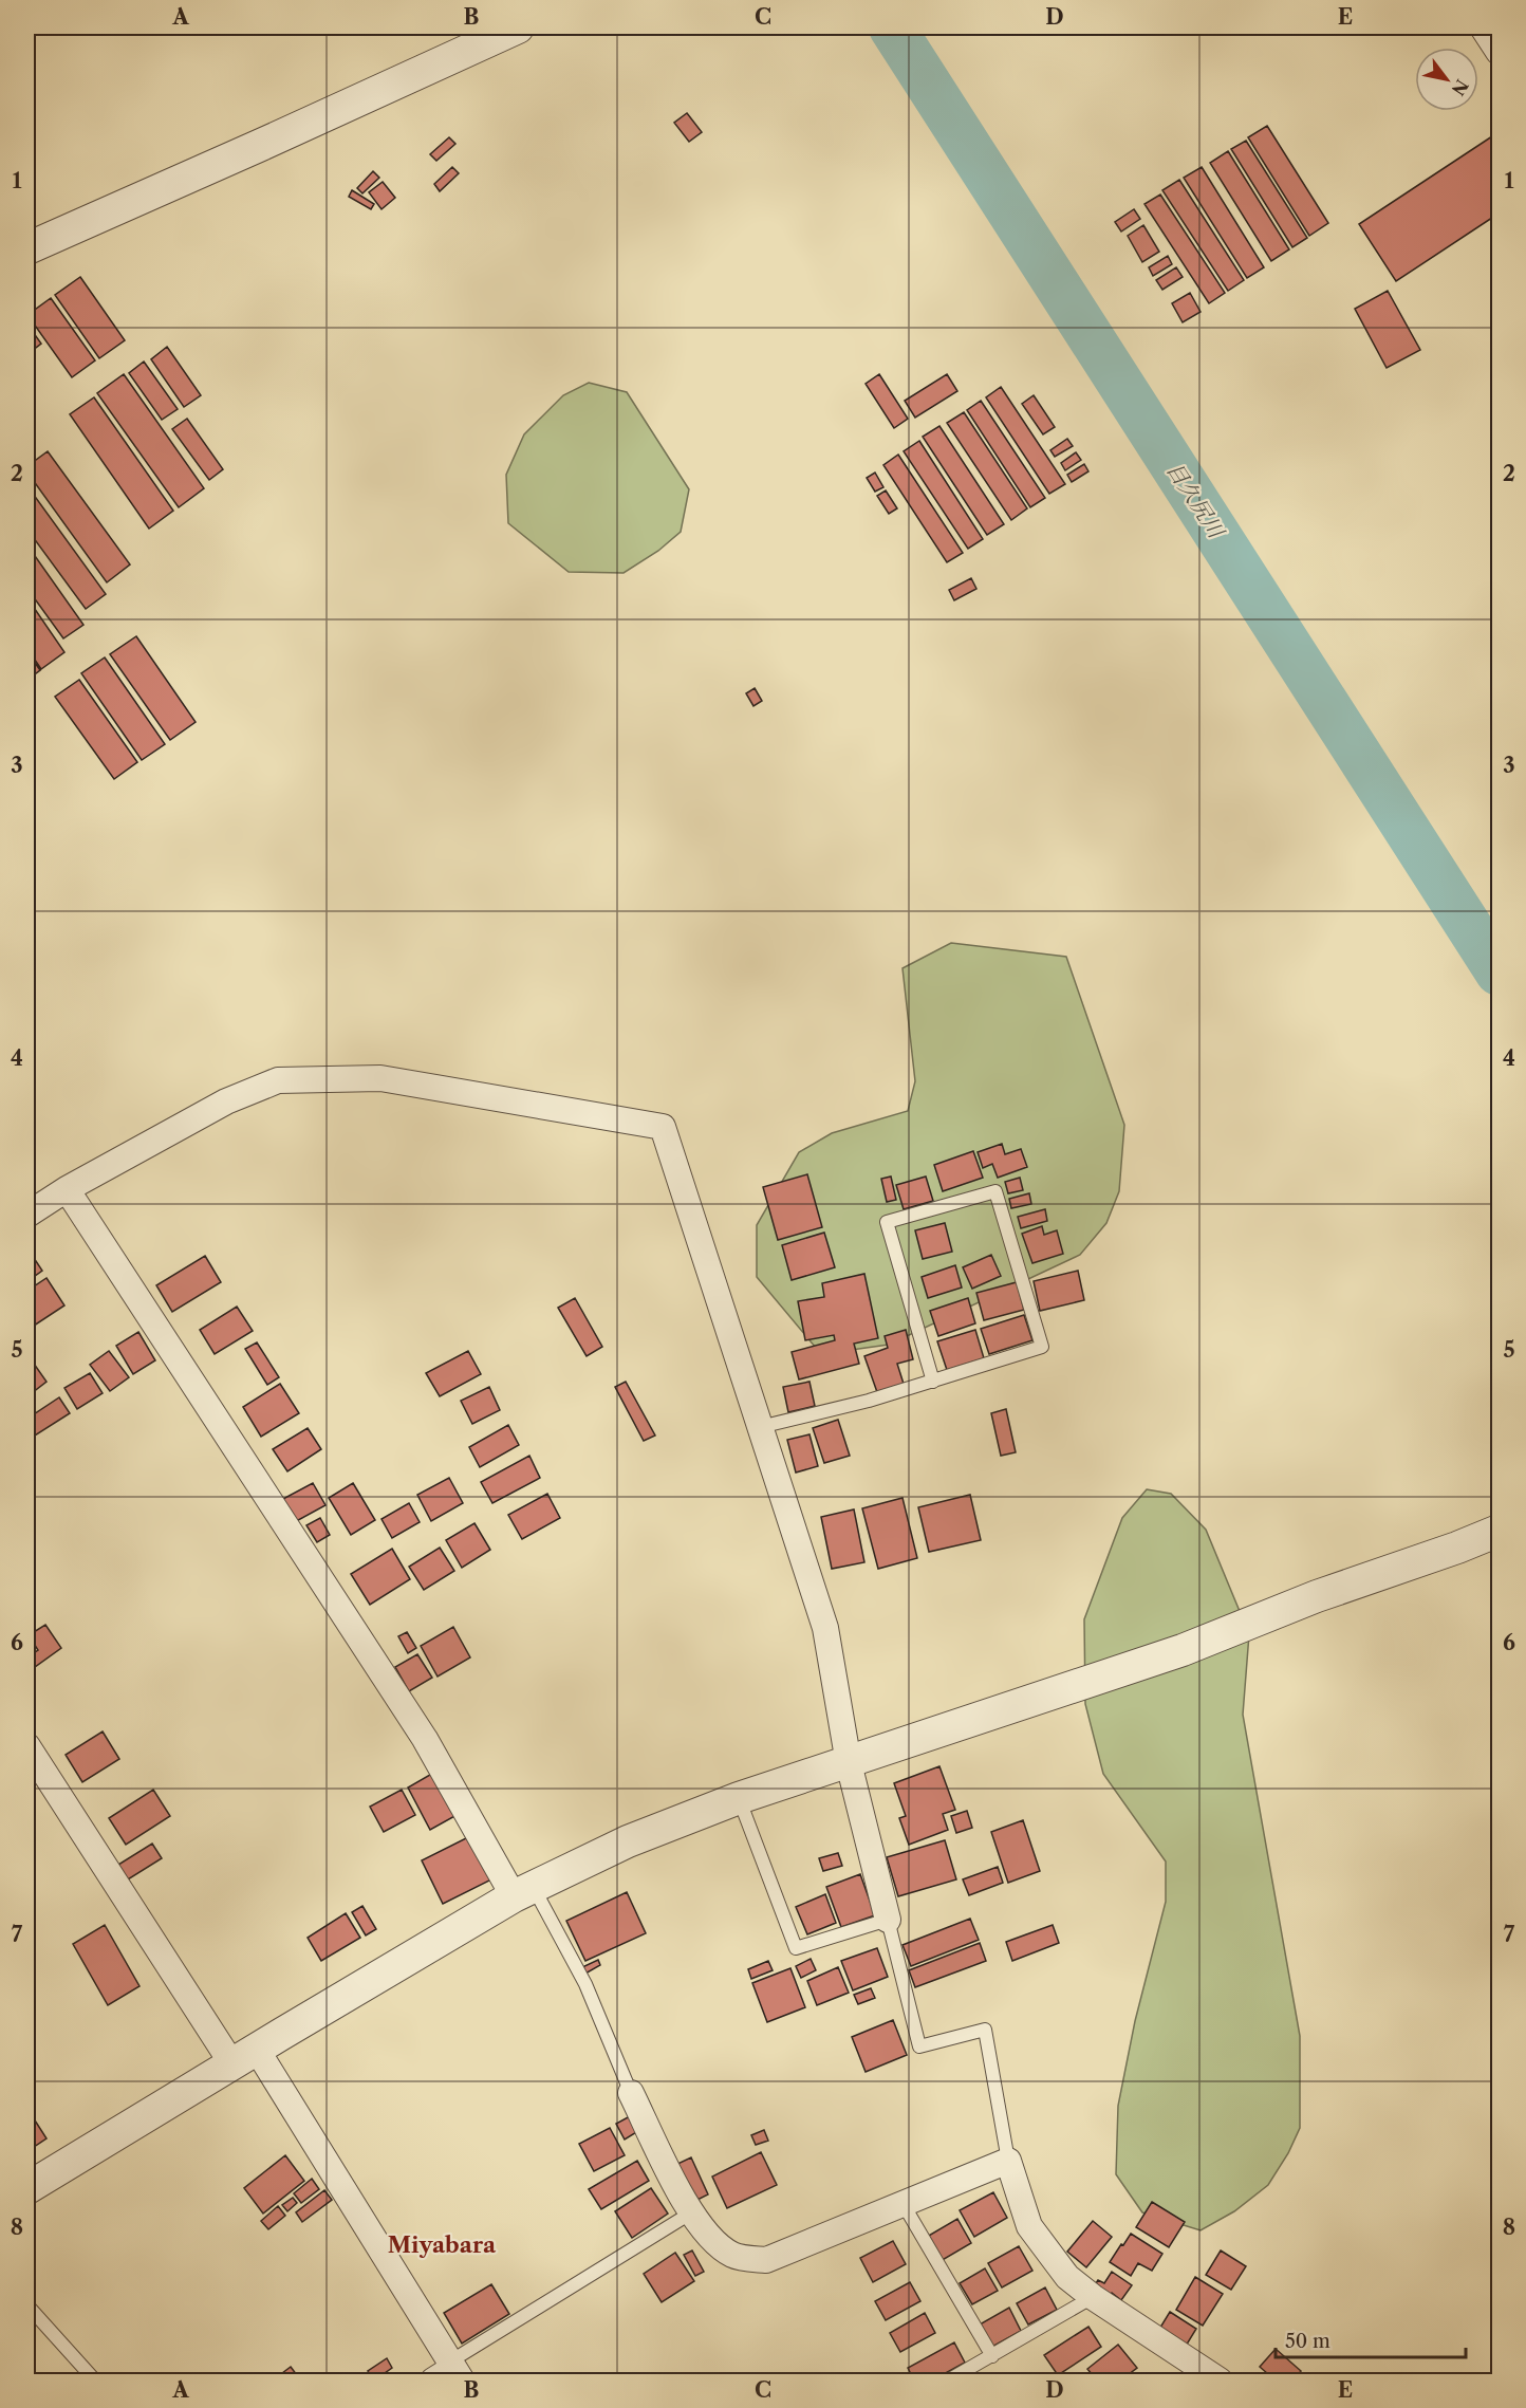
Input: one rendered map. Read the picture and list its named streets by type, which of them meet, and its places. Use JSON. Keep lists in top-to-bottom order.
{
  "districts": ["Miyabara"],
  "water": ["目久尻川"],
  "scale_bar": "50 m",
  "north": "bottom right",
  "grid": {
    "columns": [
      "A",
      "B",
      "C",
      "D",
      "E"
    ],
    "rows": [
      "1",
      "2",
      "3",
      "4",
      "5",
      "6",
      "7",
      "8"
    ]
  }
}
